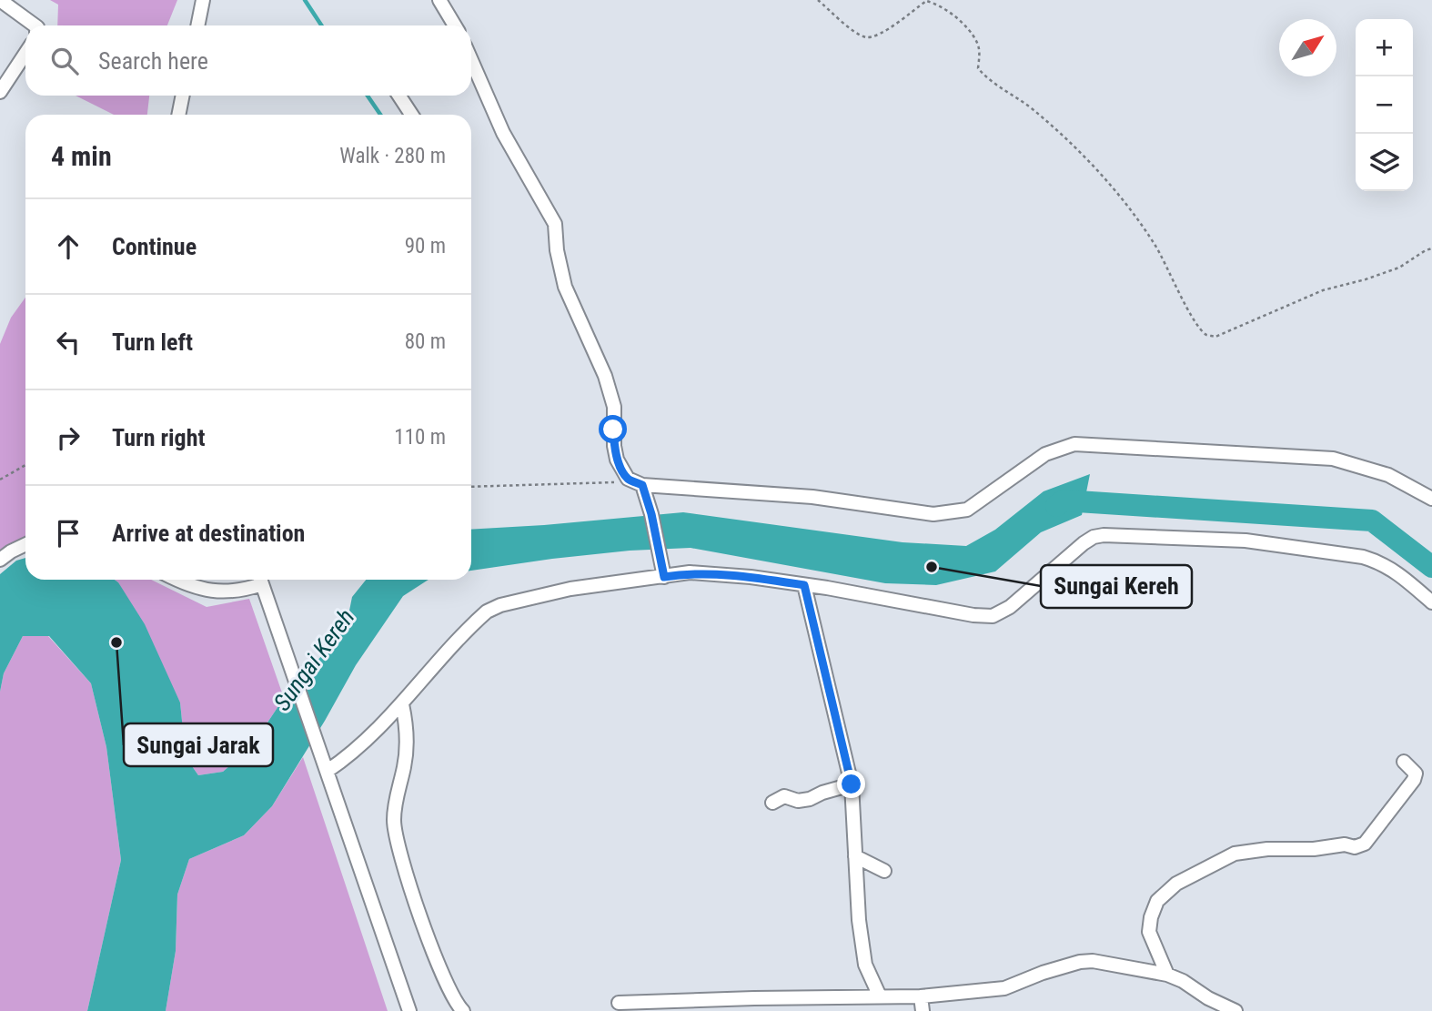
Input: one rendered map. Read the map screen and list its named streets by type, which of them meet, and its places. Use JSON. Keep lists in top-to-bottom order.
{
  "water": ["Sungai Kereh"],
  "places": ["Sungai Kereh", "Sungai Jarak"],
  "north": "top right",
  "page": {
    "map_buttons": ["+", "−"],
    "search": "Search here",
    "heading": ["4 min", "Walk · 280 m"],
    "list": [
      ["Continue", "90 m"],
      ["Turn left", "80 m"],
      ["Turn right", "110 m"],
      "Arrive at destination"
    ]
  }
}
